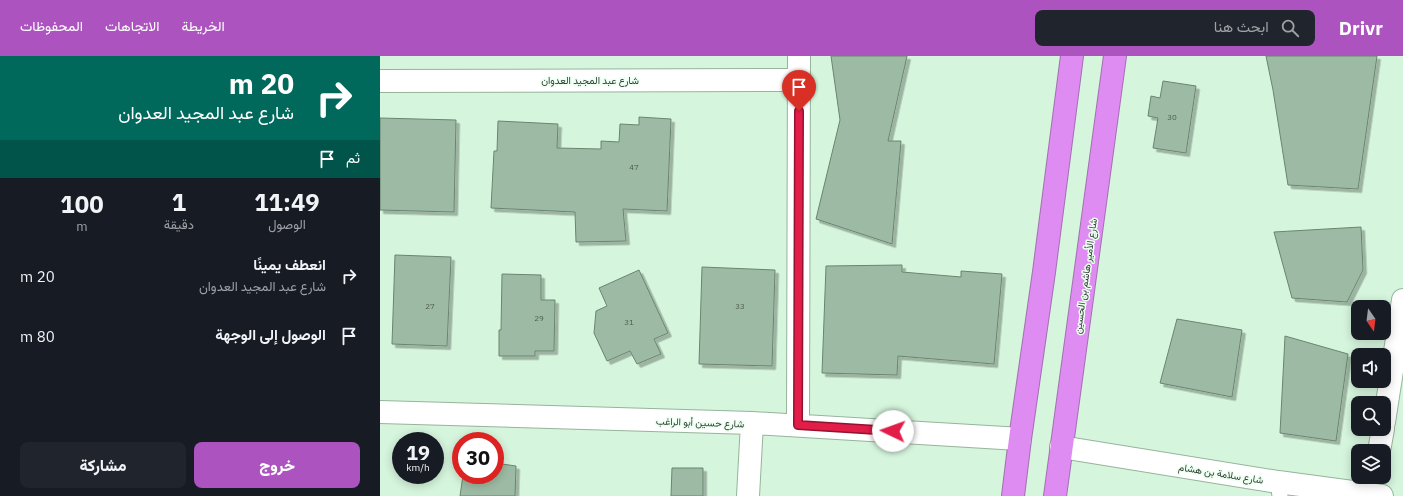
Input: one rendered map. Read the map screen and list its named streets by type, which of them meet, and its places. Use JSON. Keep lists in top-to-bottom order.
{
  "streets": {
    "highway": ["شارع الأمير هاشم بن الحسين"],
    "street": ["شارع عبد المجيد العدوان", "شارع حسين أبو الراغب", "شارع سلامة بن هشام"]
  },
  "crossings": [
    ["شارع الأمير هاشم بن الحسين", "شارع سلامة بن هشام"]
  ],
  "house_numbers": [
    "30",
    "47",
    "27",
    "33",
    "29",
    "31"
  ],
  "north": "bottom",
  "page": {
    "header": "Drivr",
    "search": "ابحث هنا",
    "nav": ["الخريطة", "الاتجاهات", "المحفوظات"],
    "turn": ["20 m", "شارع عبد المجيد العدوان"],
    "then": "ثم",
    "eta": [
      "11:49",
      "الوصول",
      "1",
      "دقيقة",
      "100",
      "m"
    ],
    "list": [
      {
        "name": "انعطف يمينًا",
        "note": "شارع عبد المجيد العدوان",
        "value": "20 m"
      },
      {
        "name": "الوصول إلى الوجهة",
        "value": "80 m"
      }
    ],
    "speed": "19 km/h",
    "limit": "30",
    "buttons": ["خروج", "مشاركة"]
  }
}
